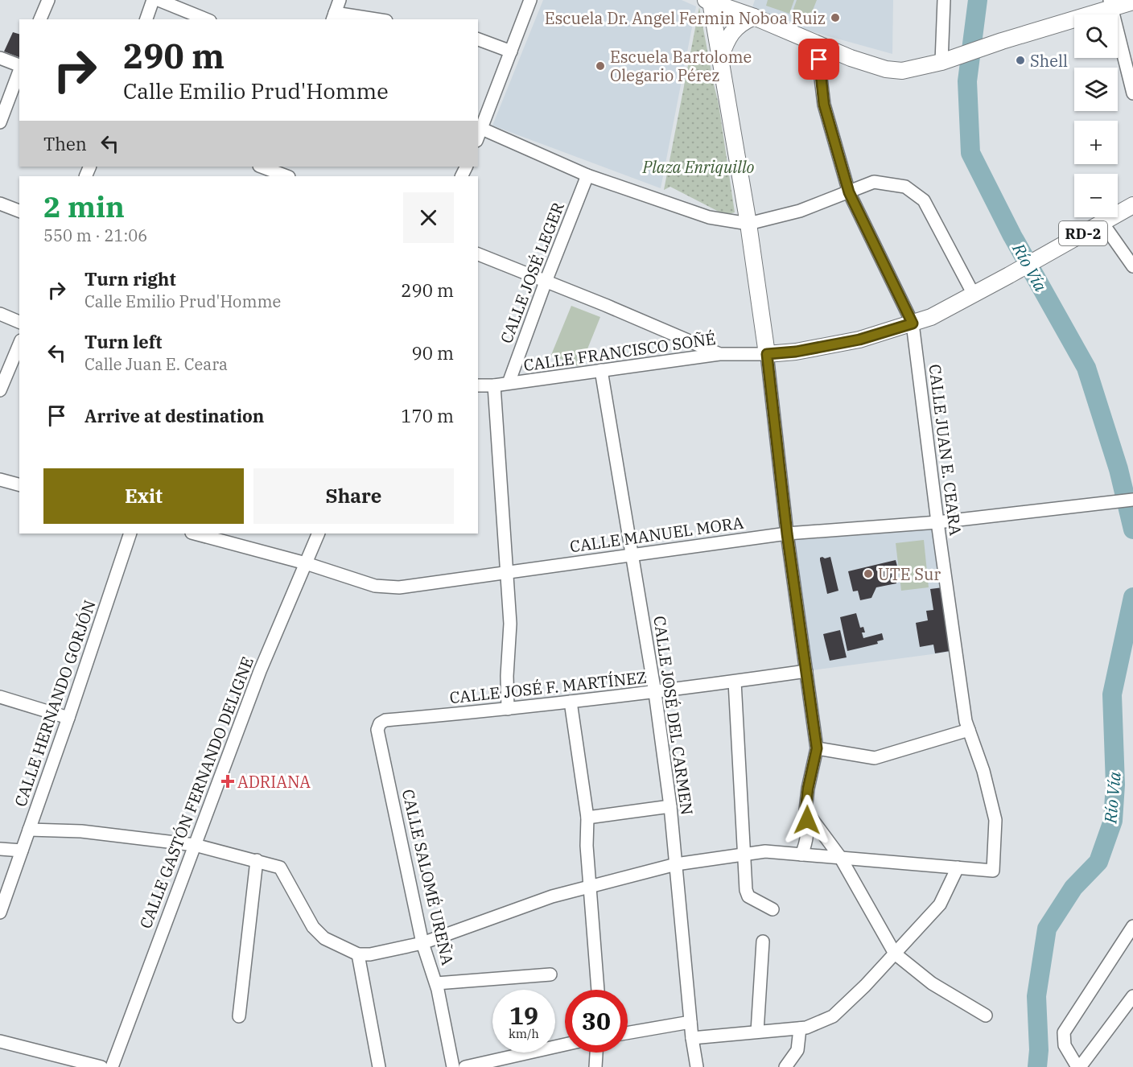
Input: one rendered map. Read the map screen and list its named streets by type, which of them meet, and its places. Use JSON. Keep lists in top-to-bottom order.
{
  "streets": {
    "main road": ["RD-2"],
    "street": [
      "CALLE JOSÉ LEGER",
      "CALLE FRANCISCO SOÑÉ",
      "CALLE JUAN E. CEARA",
      "CALLE MANUEL MORA",
      "CALLE JOSÉ F. MARTÍNEZ",
      "CALLE HERNANDO GORJÓN",
      "CALLE JOSÉ DEL CARMEN",
      "CALLE GASTÓN FERNANDO DELIGNE",
      "CALLE SALOMÉ UREÑA"
    ]
  },
  "crossings": [
    ["RD-2", "CALLE FRANCISCO SOÑÉ"],
    ["RD-2", "CALLE JUAN E. CEARA"],
    ["CALLE JOSÉ LEGER", "CALLE FRANCISCO SOÑÉ"],
    ["CALLE FRANCISCO SOÑÉ", "CALLE JOSÉ DEL CARMEN"],
    ["CALLE JUAN E. CEARA", "CALLE MANUEL MORA"],
    ["CALLE MANUEL MORA", "CALLE JOSÉ DEL CARMEN"],
    ["CALLE MANUEL MORA", "CALLE GASTÓN FERNANDO DELIGNE"],
    ["CALLE JOSÉ F. MARTÍNEZ", "CALLE JOSÉ DEL CARMEN"],
    ["CALLE JOSÉ F. MARTÍNEZ", "CALLE SALOMÉ UREÑA"]
  ],
  "water": ["Río Vía"],
  "parks": ["Plaza Enriquillo"],
  "places": {
    "other": [
      "Escuela Dr. Angel Fermin Noboa Ruiz",
      "Shell",
      "Escuela Bartolome Olegario Pérez",
      "UTE Sur"
    ],
    "health": ["ADRIANA"]
  },
  "page": {
    "map_buttons": ["+", "−"],
    "turn": ["290 m", "Calle Emilio Prud'Homme"],
    "then": "Then",
    "heading": ["2 min", "550 m · 21:06"],
    "list": [
      {
        "name": "Turn right",
        "note": "Calle Emilio Prud'Homme",
        "value": "290 m"
      },
      {
        "name": "Turn left",
        "note": "Calle Juan E. Ceara",
        "value": "90 m"
      },
      {
        "name": "Arrive at destination",
        "value": "170 m"
      }
    ],
    "buttons": ["Exit", "Share"],
    "speed": "19 km/h",
    "limit": "30"
  }
}
